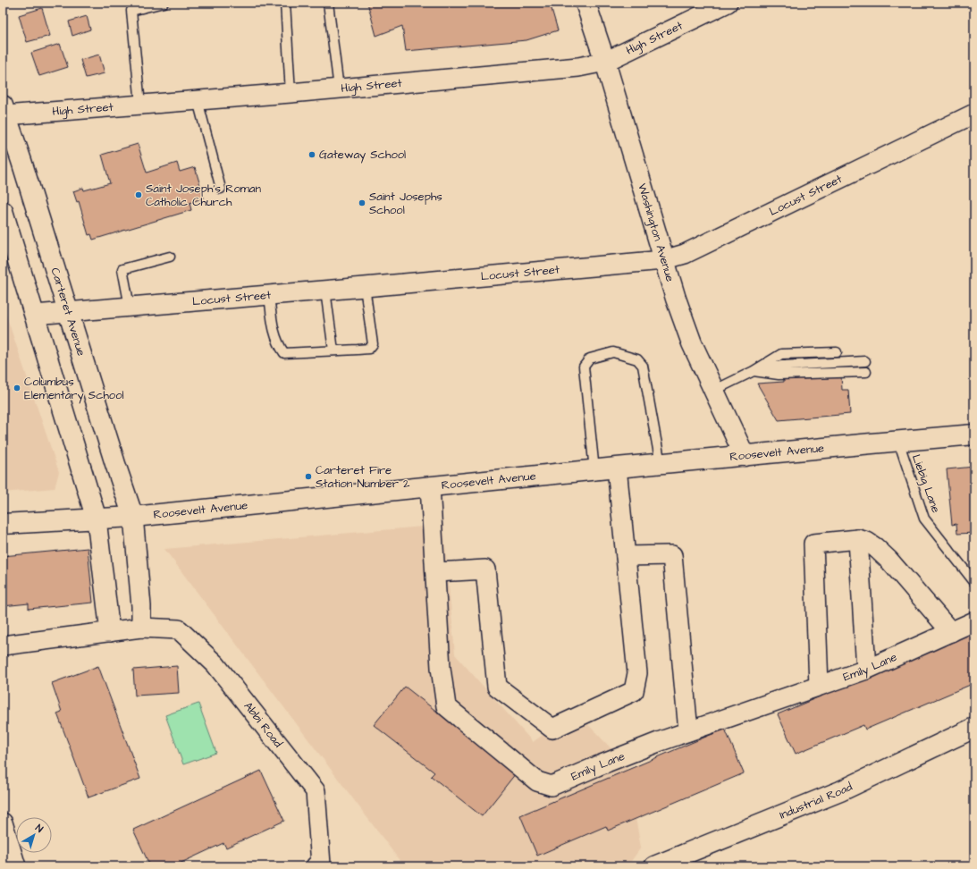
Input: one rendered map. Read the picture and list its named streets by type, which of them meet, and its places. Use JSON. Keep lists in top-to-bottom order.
{
  "streets": {
    "street": [
      "High Street",
      "Locust Street",
      "Washington Avenue",
      "Carteret Avenue",
      "Roosevelt Avenue",
      "Emily Lane",
      "Abbi Road",
      "Industrial Road"
    ],
    "lane": ["Liebig Lane"]
  },
  "crossings": [
    ["High Street", "Washington Avenue"],
    ["High Street", "Carteret Avenue"],
    ["Locust Street", "Washington Avenue"],
    ["Locust Street", "Carteret Avenue"],
    ["Washington Avenue", "Roosevelt Avenue"],
    ["Carteret Avenue", "Roosevelt Avenue"],
    ["Roosevelt Avenue", "Liebig Lane"],
    ["Roosevelt Avenue", "Emily Lane"]
  ],
  "places": [
    "Gateway School",
    "Saint Joseph's Roman Catholic Church",
    "Saint Josephs School",
    "Columbus Elementary School",
    "Carteret Fire Station Number 2"
  ],
  "north": "top right"
}
